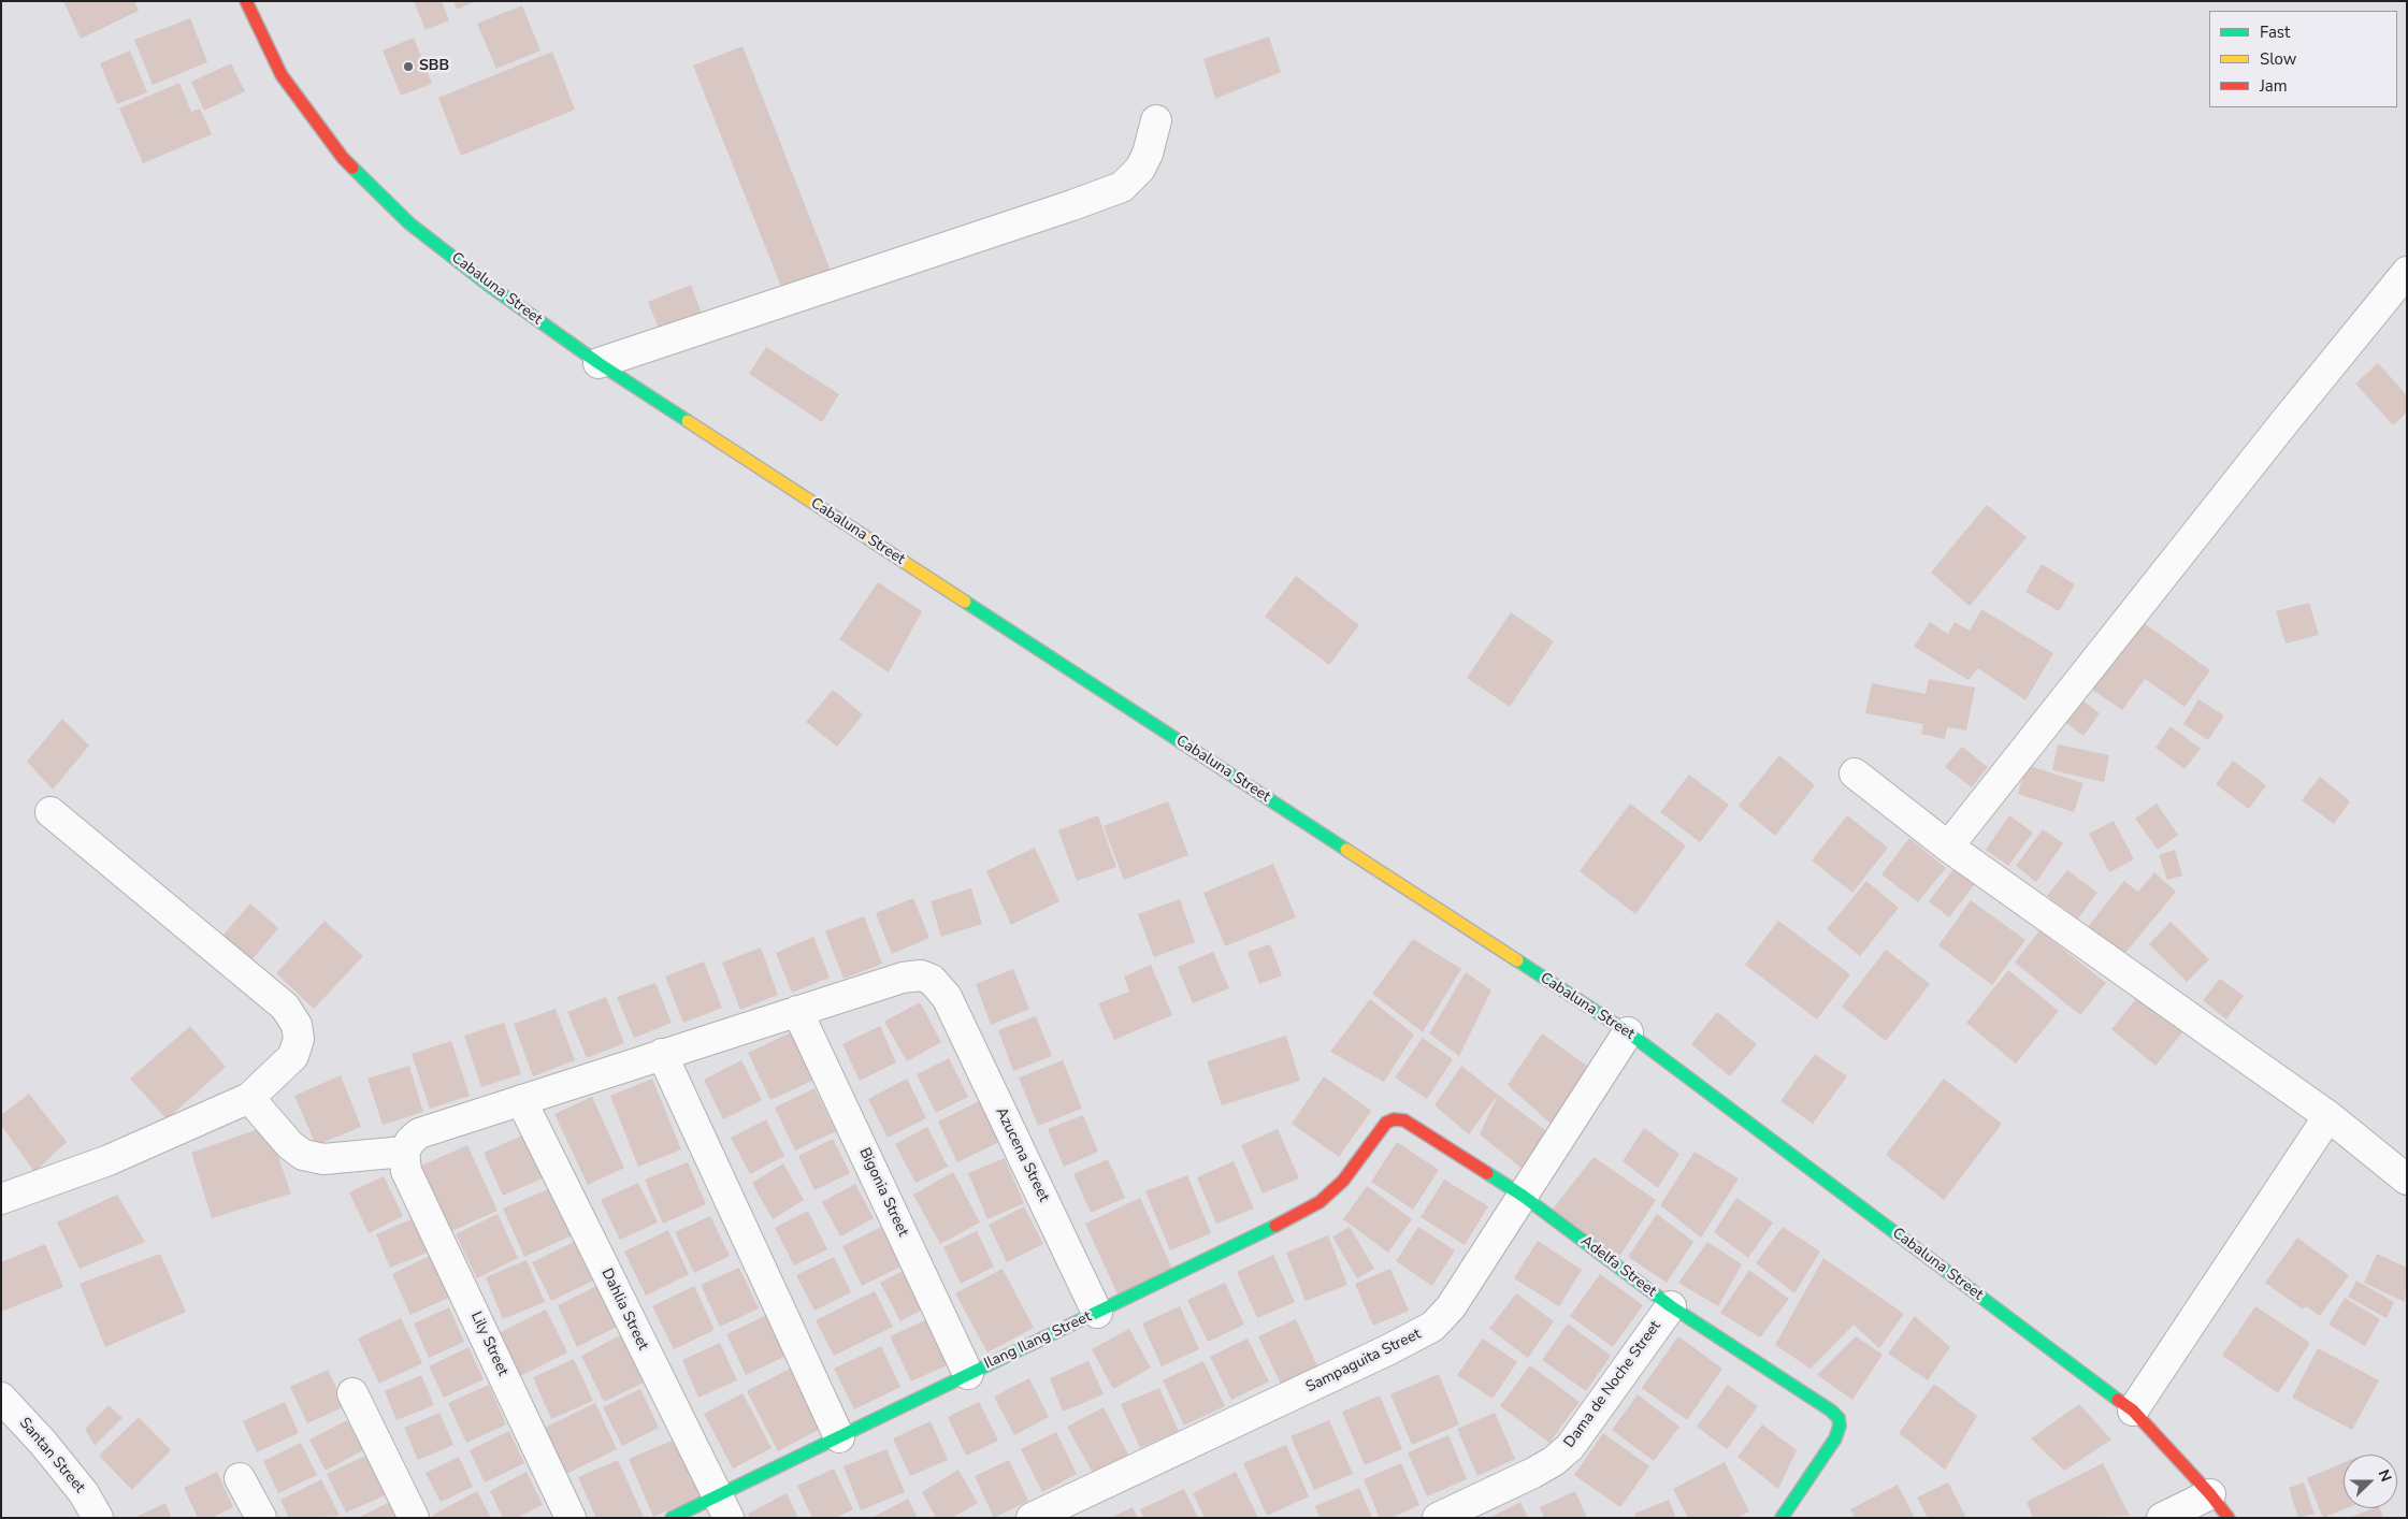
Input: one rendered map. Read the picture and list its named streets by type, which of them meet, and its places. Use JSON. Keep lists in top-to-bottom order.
{
  "streets": {
    "main road": ["Cabaluna Street", "Adelfa Street", "Ilang Ilang Street"],
    "street": [
      "Azucena Street",
      "Bigonia Street",
      "Dahlia Street",
      "Lily Street",
      "Sampaguita Street",
      "Dama de Noche Street",
      "Santan Street"
    ]
  },
  "crossings": [
    ["Cabaluna Street", "Sampaguita Street"],
    ["Azucena Street", "Bigonia Street"],
    ["Azucena Street", "Ilang Ilang Street"],
    ["Bigonia Street", "Ilang Ilang Street"],
    ["Adelfa Street", "Ilang Ilang Street"],
    ["Adelfa Street", "Sampaguita Street"],
    ["Adelfa Street", "Dama de Noche Street"],
    ["Dahlia Street", "Ilang Ilang Street"]
  ],
  "places": ["SBB"],
  "legend": ["Fast", "Slow", "Jam"],
  "north": "right"
}
